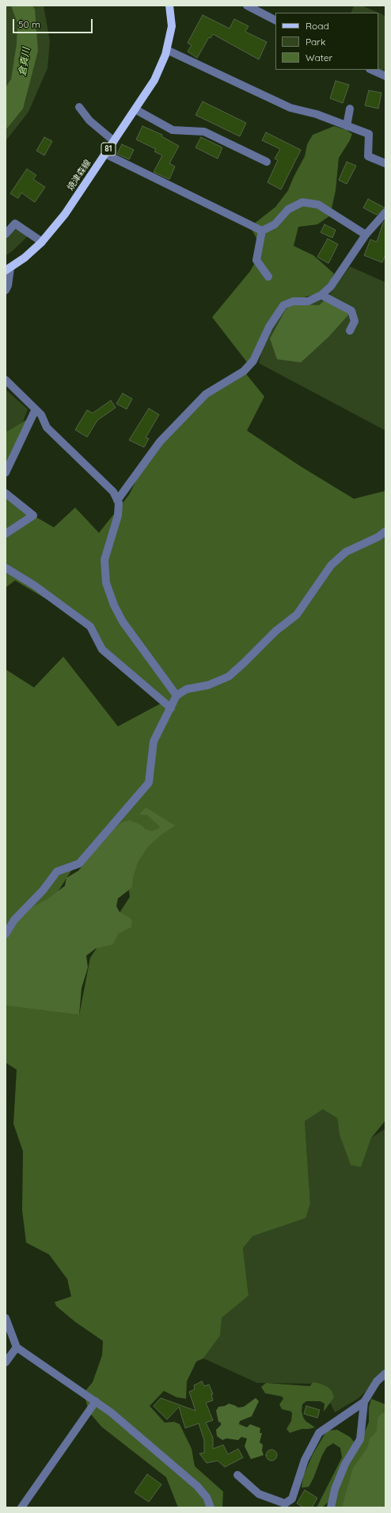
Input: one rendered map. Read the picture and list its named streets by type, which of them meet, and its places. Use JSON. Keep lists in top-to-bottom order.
{
  "streets": {
    "main road": ["81", "焼津森線"]
  },
  "water": ["倉真川"],
  "legend": ["Road", "Park", "Water"],
  "scale_bar": "50 m"
}
